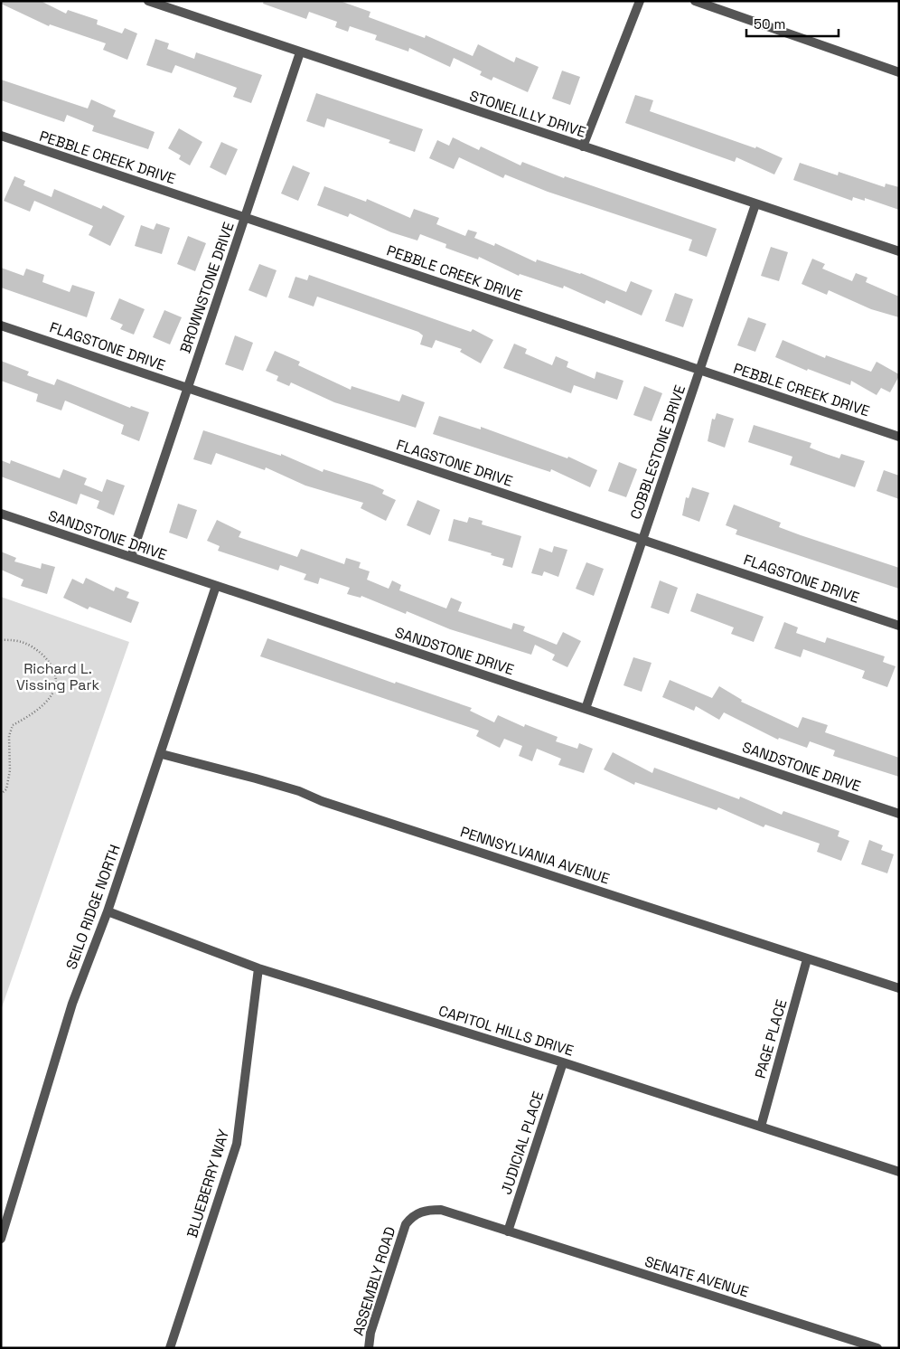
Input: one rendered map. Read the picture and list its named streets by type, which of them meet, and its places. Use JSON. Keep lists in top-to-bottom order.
{
  "streets": {
    "street": [
      "STONELILLY DRIVE",
      "PEBBLE CREEK DRIVE",
      "BROWNSTONE DRIVE",
      "FLAGSTONE DRIVE",
      "COBBLESTONE DRIVE",
      "SANDSTONE DRIVE",
      "PENNSYLVANIA AVENUE",
      "SEILO RIDGE NORTH",
      "CAPITOL HILLS DRIVE",
      "PAGE PLACE",
      "JUDICIAL PLACE",
      "BLUEBERRY WAY",
      "SENATE AVENUE",
      "ASSEMBLY ROAD"
    ]
  },
  "crossings": [
    ["STONELILLY DRIVE", "BROWNSTONE DRIVE"],
    ["STONELILLY DRIVE", "COBBLESTONE DRIVE"],
    ["PEBBLE CREEK DRIVE", "BROWNSTONE DRIVE"],
    ["PEBBLE CREEK DRIVE", "COBBLESTONE DRIVE"],
    ["BROWNSTONE DRIVE", "FLAGSTONE DRIVE"],
    ["BROWNSTONE DRIVE", "SANDSTONE DRIVE"],
    ["FLAGSTONE DRIVE", "COBBLESTONE DRIVE"],
    ["COBBLESTONE DRIVE", "SANDSTONE DRIVE"],
    ["SANDSTONE DRIVE", "SEILO RIDGE NORTH"],
    ["PENNSYLVANIA AVENUE", "SEILO RIDGE NORTH"],
    ["PENNSYLVANIA AVENUE", "PAGE PLACE"],
    ["SEILO RIDGE NORTH", "CAPITOL HILLS DRIVE"],
    ["CAPITOL HILLS DRIVE", "PAGE PLACE"],
    ["CAPITOL HILLS DRIVE", "JUDICIAL PLACE"],
    ["CAPITOL HILLS DRIVE", "BLUEBERRY WAY"],
    ["JUDICIAL PLACE", "SENATE AVENUE"],
    ["JUDICIAL PLACE", "ASSEMBLY ROAD"],
    ["SENATE AVENUE", "ASSEMBLY ROAD"]
  ],
  "parks": ["Richard L. Vissing Park"],
  "scale_bar": "50 m"
}
